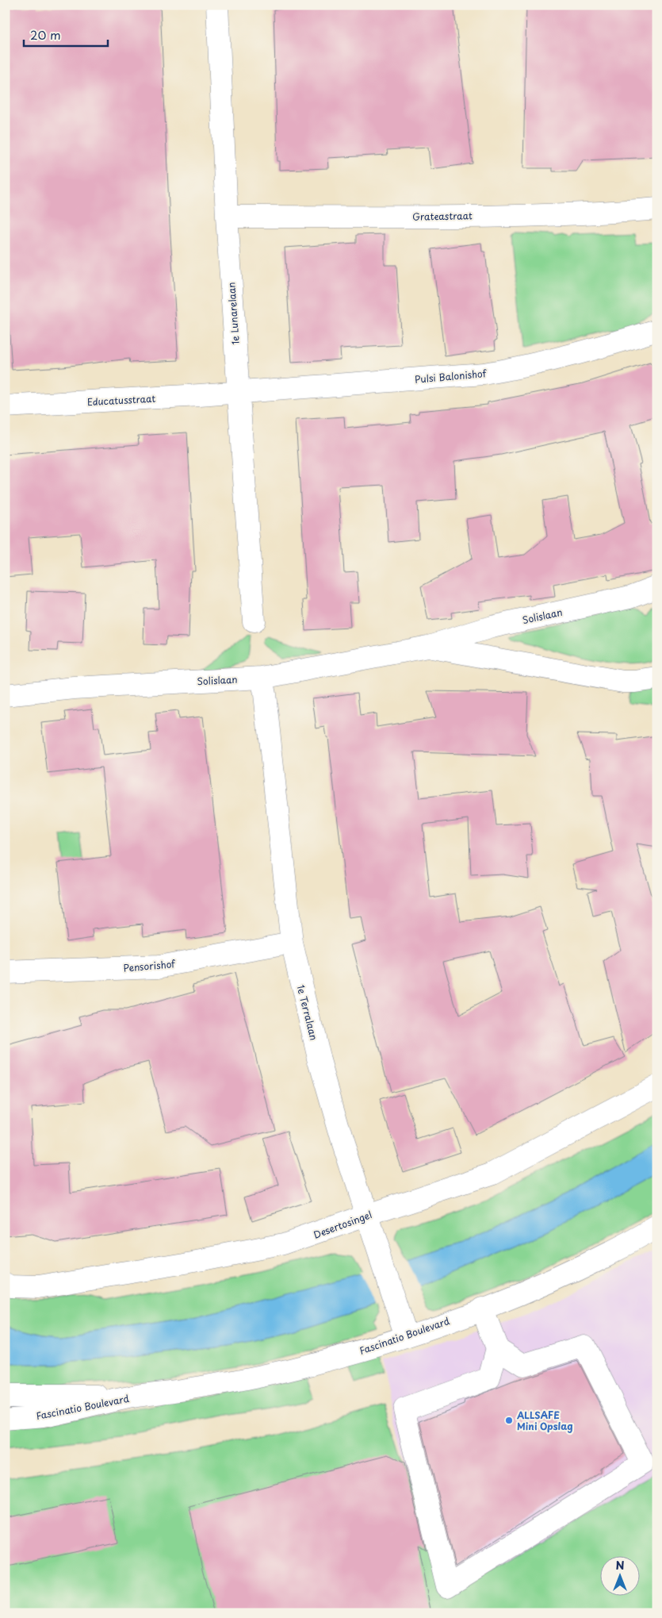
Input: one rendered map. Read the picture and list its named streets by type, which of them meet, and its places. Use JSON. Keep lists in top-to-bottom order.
{
  "streets": {
    "street": [
      "Grateastraat",
      "1e Lunarelaan",
      "Pulsi Balonishof",
      "Educatusstraat",
      "Solislaan",
      "Pensorishof",
      "1e Terralaan",
      "Desertosingel",
      "Fascinatio Boulevard"
    ]
  },
  "crossings": [
    ["Grateastraat", "1e Lunarelaan"],
    ["1e Lunarelaan", "Pulsi Balonishof"],
    ["1e Lunarelaan", "Educatusstraat"],
    ["Pulsi Balonishof", "Educatusstraat"],
    ["Solislaan", "1e Terralaan"],
    ["Pensorishof", "1e Terralaan"],
    ["1e Terralaan", "Desertosingel"],
    ["1e Terralaan", "Fascinatio Boulevard"]
  ],
  "places": ["ALLSAFE Mini Opslag"],
  "scale_bar": "20 m",
  "north": "top"
}
